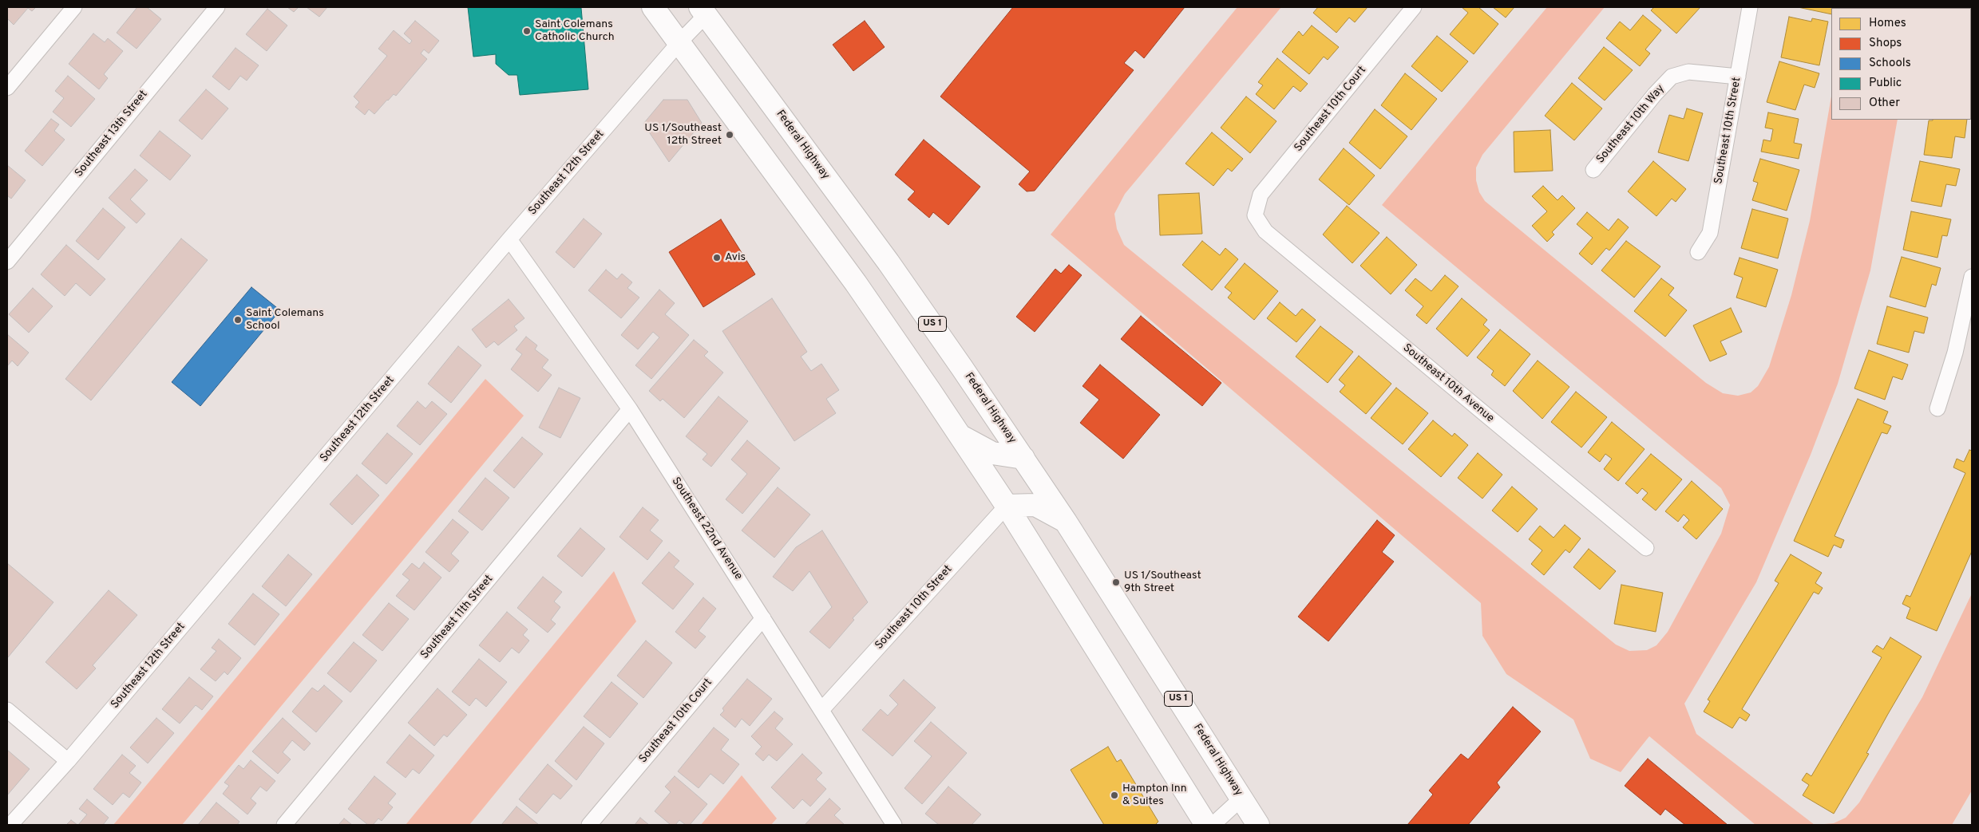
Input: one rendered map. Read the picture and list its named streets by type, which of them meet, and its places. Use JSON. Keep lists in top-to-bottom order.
{
  "streets": {
    "main road": ["Federal Highway", "US 1"],
    "street": [
      "Southeast 10th Court",
      "Southeast 10th Way",
      "Southeast 10th Street",
      "Southeast 13th Street",
      "Southeast 12th Street",
      "Southeast 10th Avenue",
      "Southeast 22nd Avenue",
      "Southeast 11th Street"
    ]
  },
  "crossings": [
    ["Southeast 10th Court", "Southeast 10th Avenue"],
    ["Southeast 10th Court", "Southeast 22nd Avenue"],
    ["Southeast 10th Way", "Southeast 10th Street"],
    ["Southeast 10th Street", "Southeast 22nd Avenue"],
    ["Federal Highway", "Southeast 12th Street"],
    ["Southeast 12th Street", "Southeast 22nd Avenue"],
    ["Southeast 22nd Avenue", "Southeast 11th Street"]
  ],
  "places": [
    "Saint Colemans Catholic Church",
    "US 1/Southeast 12th Street",
    "Avis",
    "Saint Colemans School",
    "US 1/Southeast 9th Street",
    "Hampton Inn & Suites"
  ],
  "legend": [
    "Homes",
    "Shops",
    "Schools",
    "Public",
    "Other"
  ]
}
